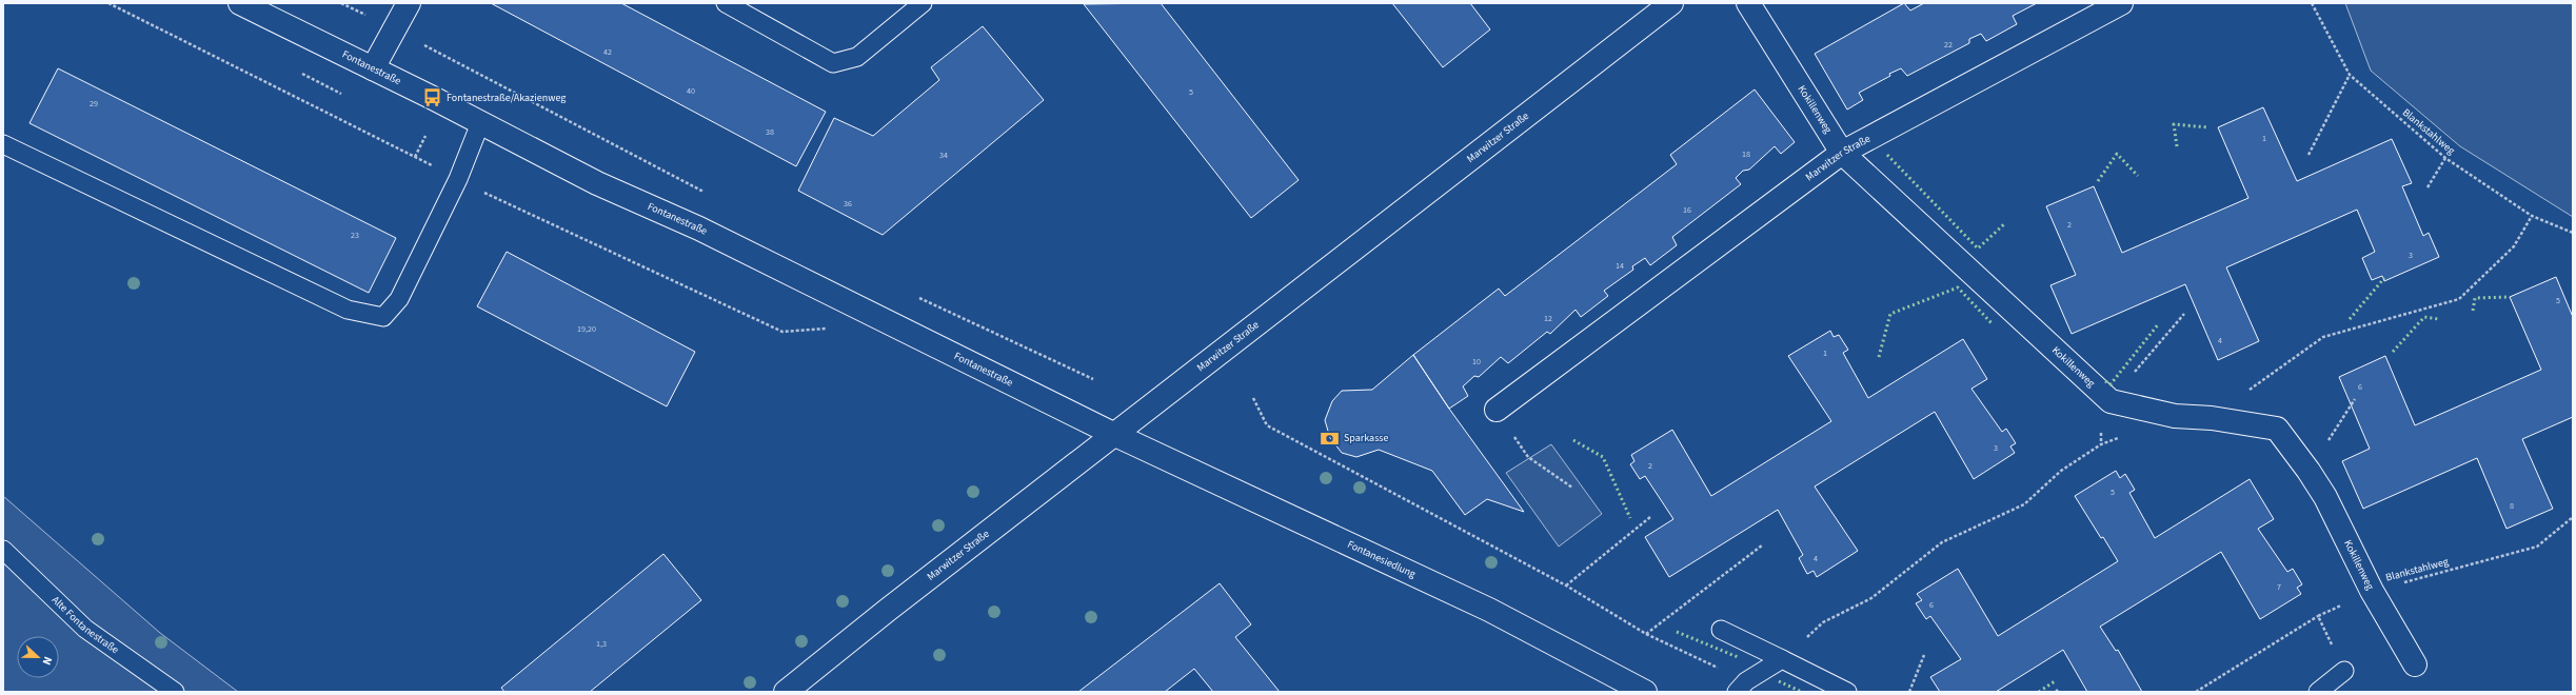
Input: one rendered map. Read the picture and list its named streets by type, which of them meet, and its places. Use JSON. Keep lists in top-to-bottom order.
{
  "streets": {
    "street": [
      "Fontanestraße",
      "Kokillenweg",
      "Marwitzer Straße",
      "Fontanesiedlung"
    ],
    "lane": ["Alte Fontanestraße"],
    "path": ["Blankstahlweg"]
  },
  "crossings": [
    ["Fontanestraße", "Marwitzer Straße"],
    ["Fontanestraße", "Fontanesiedlung"],
    ["Kokillenweg", "Blankstahlweg"],
    ["Kokillenweg", "Marwitzer Straße"],
    ["Marwitzer Straße", "Fontanesiedlung"]
  ],
  "places": {
    "bus stop": ["Fontanestraße/Akazienweg"],
    "bank": ["Sparkasse"]
  },
  "house_numbers": [
    "22",
    "42",
    "40",
    "5",
    "29",
    "38",
    "1",
    "18",
    "34",
    "36",
    "16",
    "2",
    "23",
    "3",
    "14",
    "5",
    "12",
    "19,20",
    "4",
    "1",
    "10",
    "6",
    "3",
    "2",
    "5",
    "8",
    "4",
    "7",
    "6",
    "1,3"
  ],
  "north": "right"
}
